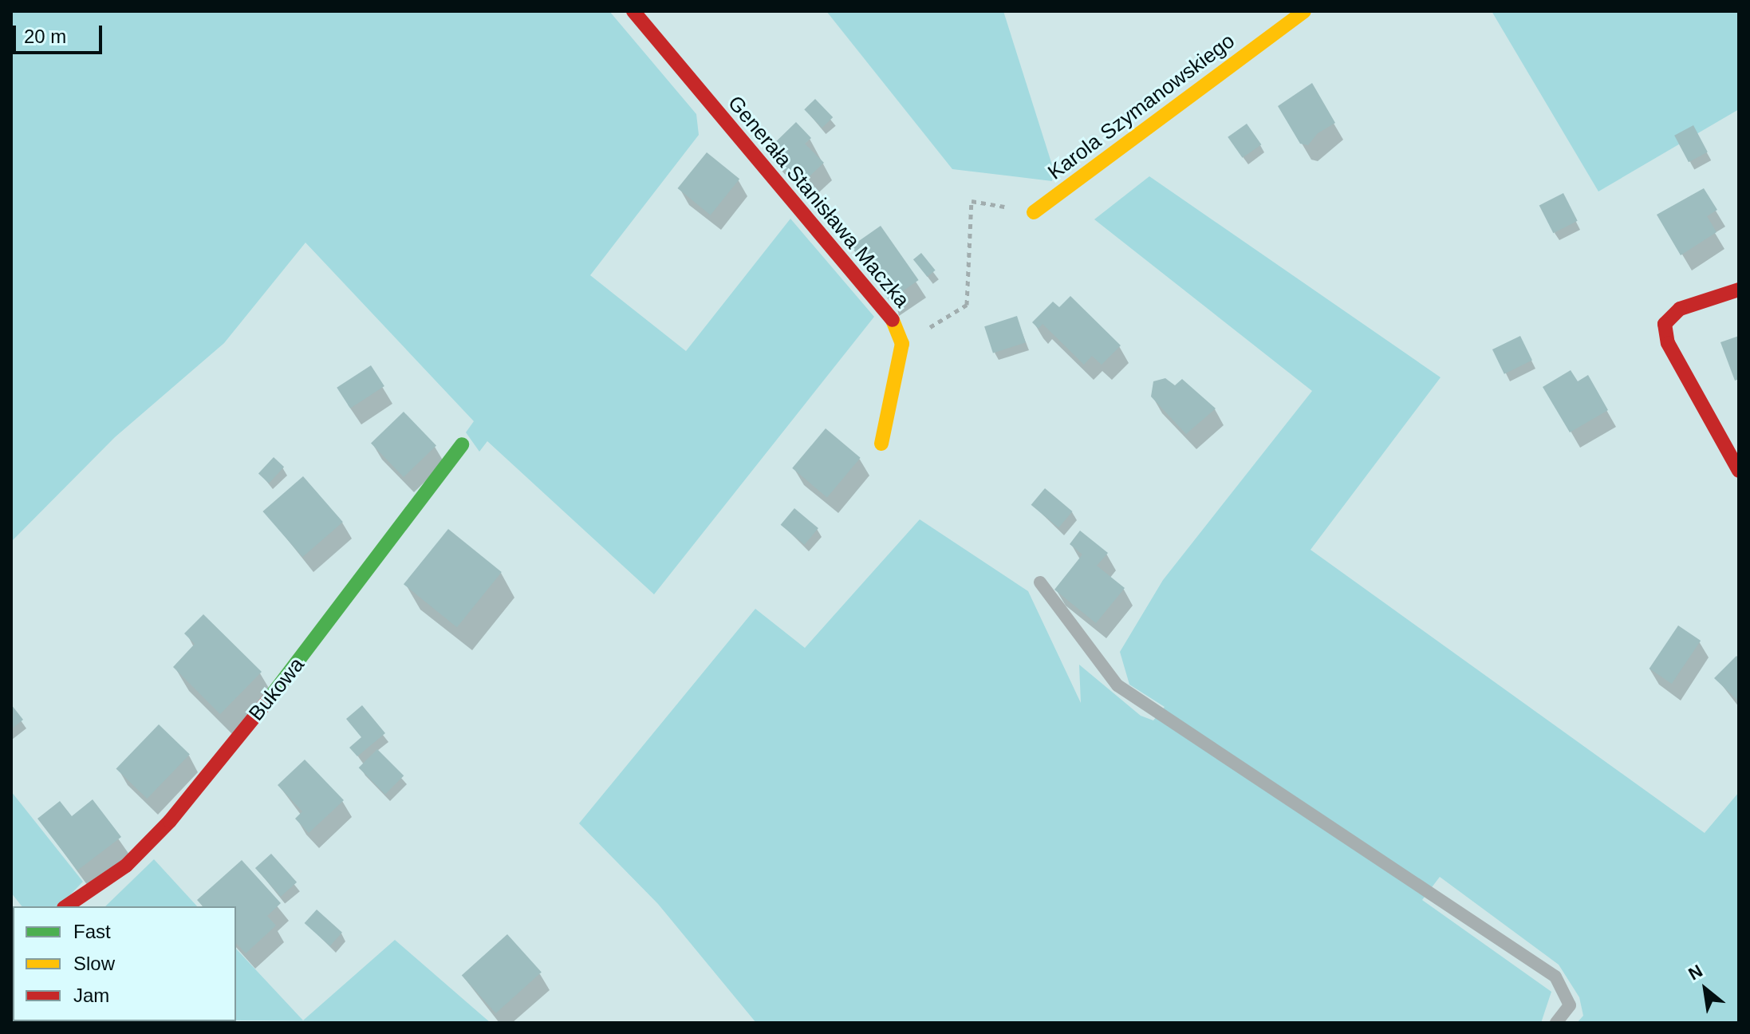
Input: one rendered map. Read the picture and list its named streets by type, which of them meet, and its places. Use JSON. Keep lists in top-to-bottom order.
{
  "streets": {
    "street": ["Karola Szymanowskiego", "Generała Stanisława Maczka", "Bukowa"]
  },
  "legend": ["Fast", "Slow", "Jam"],
  "scale_bar": "20 m",
  "north": "top left"
}
